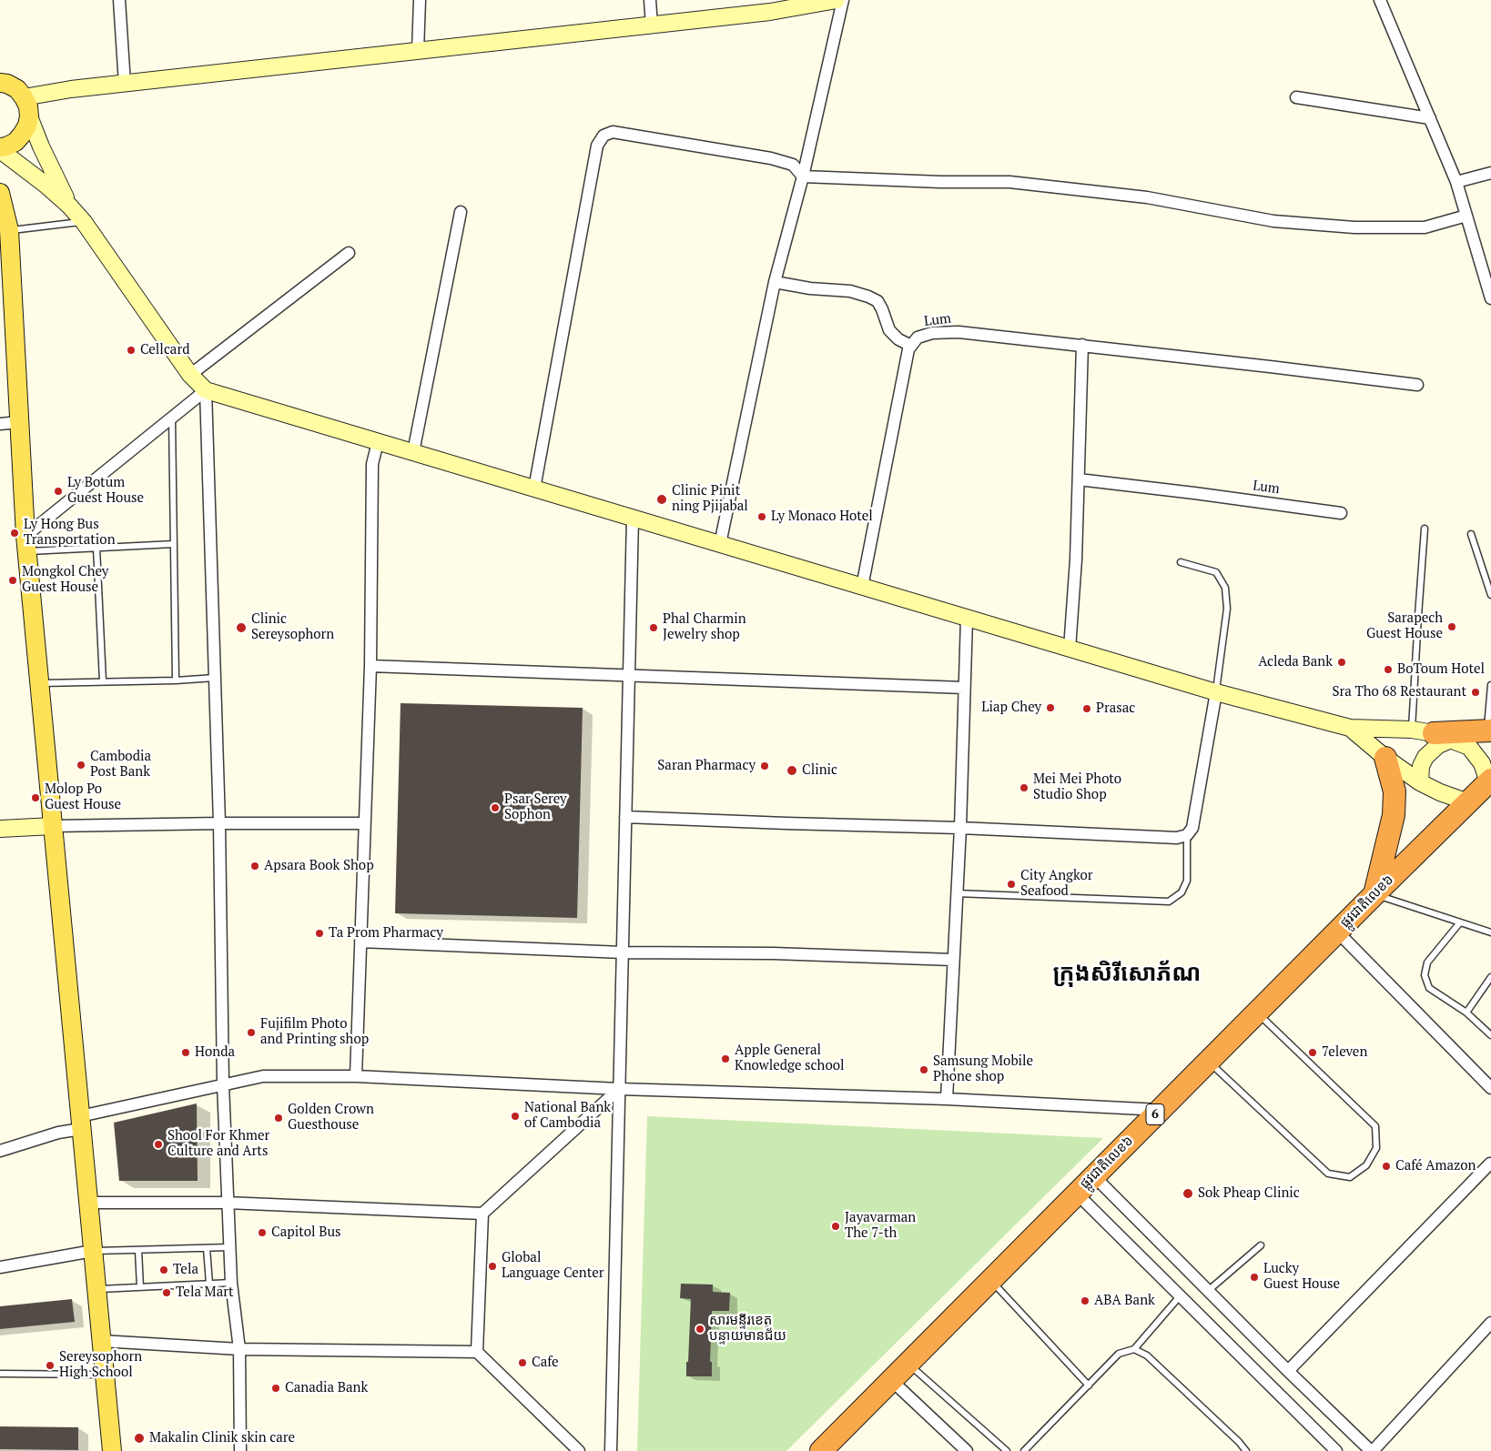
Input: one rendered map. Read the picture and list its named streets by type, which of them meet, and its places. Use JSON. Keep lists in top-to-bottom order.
{
  "streets": {
    "highway": ["ផ្លូវជាតិលេខ៦", "6"],
    "street": ["Lum"]
  },
  "districts": ["ក្រុងសិរីសោភ័ណ"],
  "places": [
    "Cellcard",
    "Ly Botum Guest House",
    "Clinic Pinit ning Pjijabal",
    "Ly Monaco Hotel",
    "Ly Hong Bus Transportation",
    "Mongkol Chey Guest House",
    "Sarapech Guest House",
    "Clinic Sereysophorn",
    "Phal Charmin Jewelry shop",
    "Acleda Bank",
    "BoToum Hotel",
    "Sra Tho 68 Restaurant",
    "Liap Chey",
    "Prasac",
    "Cambodia Post Bank",
    "Saran Pharmacy",
    "Clinic",
    "Mei Mei Photo Studio Shop",
    "Molop Po Guest House",
    "Psar Serey Sophon",
    "Apsara Book Shop",
    "City Angkor Seafood",
    "Ta Prom Pharmacy",
    "Fujifilm Photo and Printing shop",
    "Honda",
    "7eleven",
    "Apple General Knowledge school",
    "Samsung Mobile Phone shop",
    "National Bank of Cambodia",
    "Golden Crown Guesthouse",
    "Shool For Khmer Culture and Arts",
    "Café Amazon",
    "Sok Pheap Clinic",
    "Jayavarman The 7-th",
    "Capitol Bus",
    "Global Language Center",
    "Tela",
    "Lucky Guest House",
    "Tela Mart",
    "ABA Bank",
    "សារមន្ទីរខេត្ត បន្ទាយមានជ័យ",
    "Cafe",
    "Sereysophorn High School",
    "Canadia Bank",
    "Makalin Clinik skin care"
  ]
}
